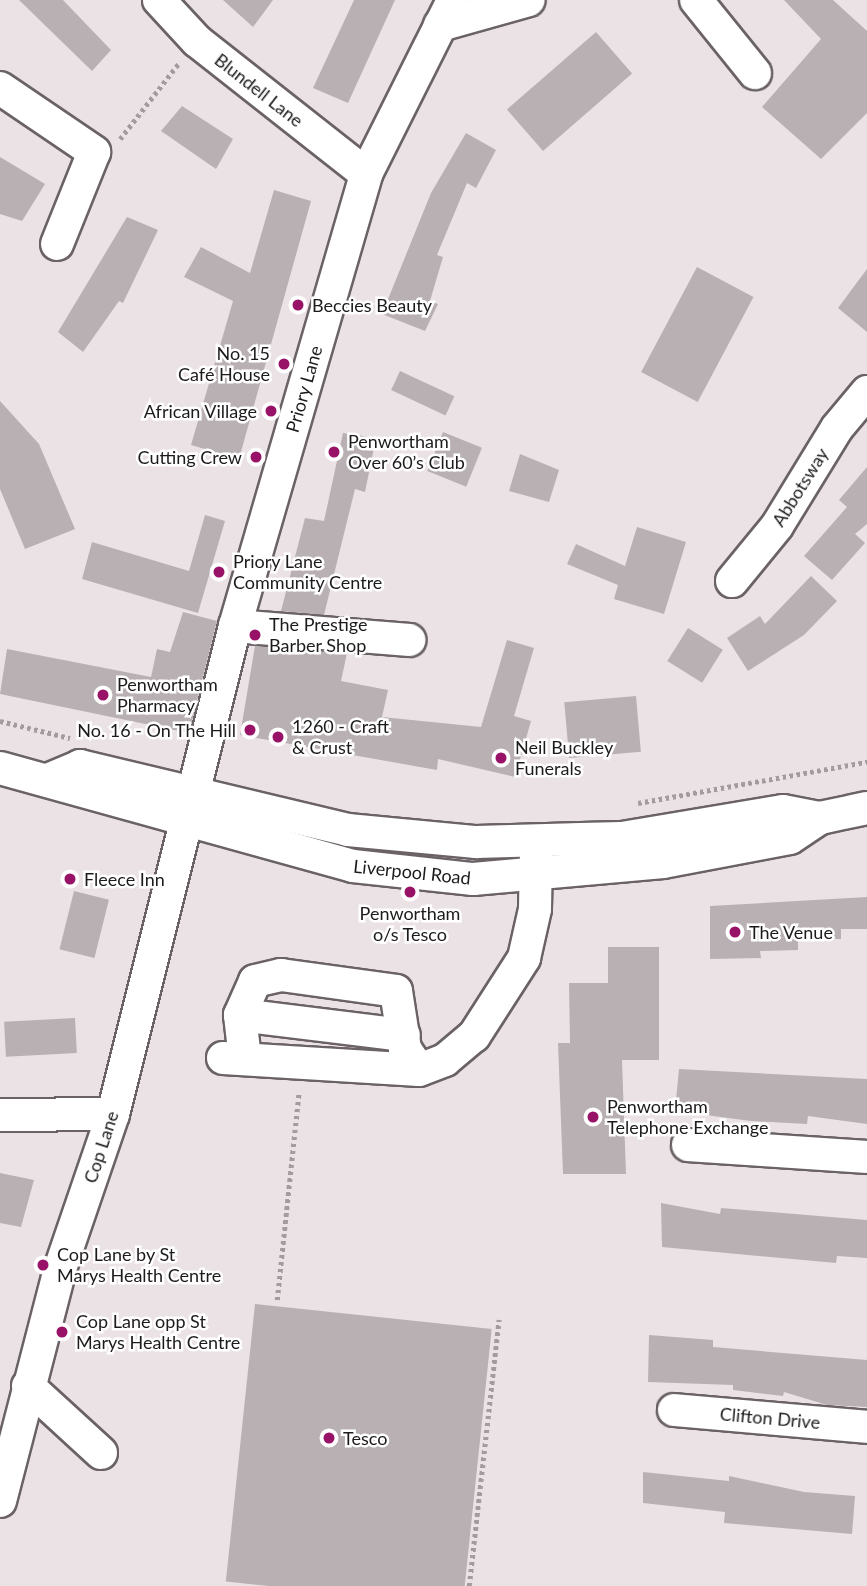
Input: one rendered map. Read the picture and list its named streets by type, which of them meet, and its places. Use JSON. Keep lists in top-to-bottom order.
{
  "streets": {
    "street": [
      "Blundell Lane",
      "Priory Lane",
      "Abbotsway",
      "Liverpool Road",
      "Cop Lane",
      "Clifton Drive"
    ]
  },
  "crossings": [
    ["Blundell Lane", "Priory Lane"],
    ["Priory Lane", "Liverpool Road"],
    ["Priory Lane", "Cop Lane"],
    ["Liverpool Road", "Cop Lane"]
  ],
  "places": [
    "Beccies Beauty",
    "No. 15 Café House",
    "African Village",
    "Penwortham Over 60’s Club",
    "Cutting Crew",
    "Priory Lane Community Centre",
    "The Prestige Barber Shop",
    "Penwortham Pharmacy",
    "No. 16 - On The Hill",
    "1260 - Craft & Crust",
    "Neil Buckley Funerals",
    "Fleece Inn",
    "Penwortham o/s Tesco",
    "The Venue",
    "Penwortham Telephone Exchange",
    "Cop Lane by St Marys Health Centre",
    "Cop Lane opp St Marys Health Centre",
    "Tesco"
  ]
}
